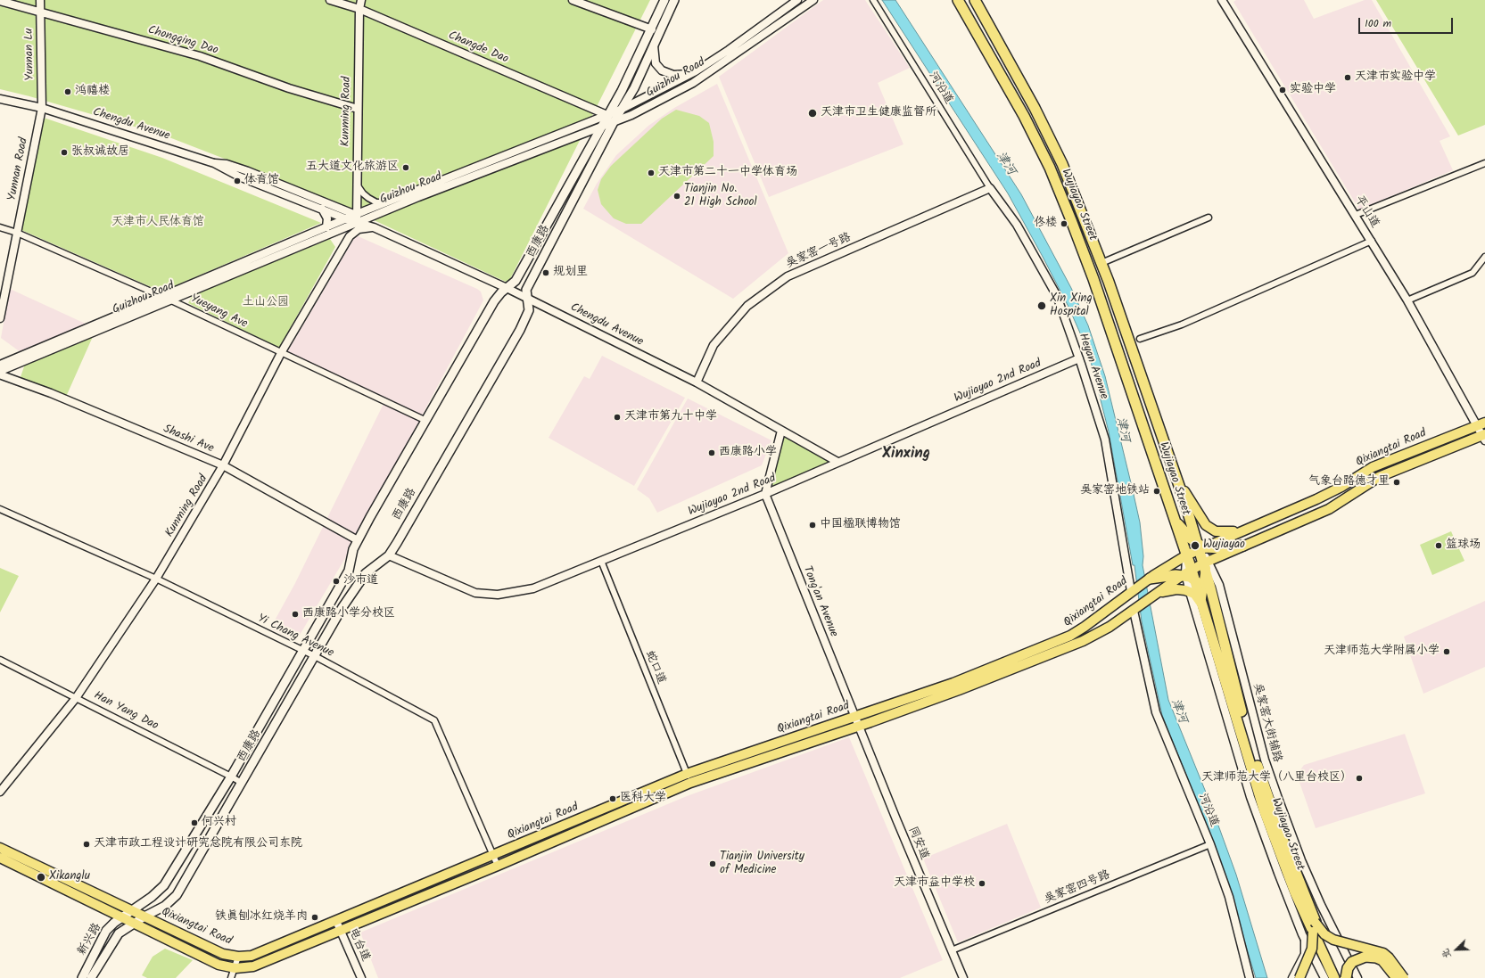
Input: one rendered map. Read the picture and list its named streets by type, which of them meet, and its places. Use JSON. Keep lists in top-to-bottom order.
{
  "streets": {
    "highway": ["Wujiayao Street"],
    "main road": ["西康路", "Qixiangtai Road", "新兴路"],
    "street": [
      "Chongqing Dao",
      "Changde Dao",
      "Yunnan Lu",
      "Guizhou Road",
      "河沿道",
      "Kunming Road",
      "Chengdu Avenue",
      "Yunnan Road",
      "平山道",
      "吴家窑一号路",
      "Yueyang Ave",
      "Heyan Avenue",
      "Wujiayao 2nd Road",
      "Shashi Ave",
      "Tong'an Avenue",
      "Yi Chang Avenue",
      "蛇口道",
      "Han Yang Dao",
      "吴家窑大街辅路",
      "同安道",
      "吴家窑四号路",
      "电台道"
    ]
  },
  "crossings": [
    ["Chongqing Dao", "Yunnan Lu"],
    ["Chongqing Dao", "Kunming Road"],
    ["Changde Dao", "Guizhou Road"],
    ["Changde Dao", "Kunming Road"],
    ["Changde Dao", "西康路"],
    ["Yunnan Lu", "Chengdu Avenue"],
    ["Yunnan Lu", "Yunnan Road"],
    ["Guizhou Road", "Kunming Road"],
    ["Guizhou Road", "Chengdu Avenue"],
    ["Guizhou Road", "西康路"],
    ["Guizhou Road", "Yueyang Ave"],
    ["Guizhou Road", "Shashi Ave"],
    ["河沿道", "吴家窑一号路"],
    ["河沿道", "Heyan Avenue"],
    ["河沿道", "Qixiangtai Road"],
    ["河沿道", "吴家窑四号路"],
    ["Kunming Road", "Chengdu Avenue"],
    ["Kunming Road", "Yueyang Ave"],
    ["Kunming Road", "Shashi Ave"],
    ["Kunming Road", "Yi Chang Avenue"],
    ["Kunming Road", "Han Yang Dao"],
    ["Chengdu Avenue", "Yunnan Road"],
    ["Chengdu Avenue", "西康路"],
    ["Chengdu Avenue", "吴家窑一号路"],
    ["Chengdu Avenue", "Wujiayao 2nd Road"],
    ["Yunnan Road", "Yueyang Ave"],
    ["Wujiayao Street", "Qixiangtai Road"],
    ["Wujiayao Street", "吴家窑大街辅路"],
    ["平山道", "Qixiangtai Road"],
    ["西康路", "Yueyang Ave"],
    ["西康路", "Wujiayao 2nd Road"],
    ["西康路", "Shashi Ave"],
    ["西康路", "Qixiangtai Road"],
    ["西康路", "Yi Chang Avenue"],
    ["西康路", "Han Yang Dao"],
    ["西康路", "新兴路"],
    ["吴家窑一号路", "Heyan Avenue"],
    ["Heyan Avenue", "Wujiayao 2nd Road"],
    ["Heyan Avenue", "Qixiangtai Road"],
    ["Wujiayao 2nd Road", "Tong'an Avenue"],
    ["Wujiayao 2nd Road", "蛇口道"],
    ["Qixiangtai Road", "Tong'an Avenue"],
    ["Qixiangtai Road", "Yi Chang Avenue"],
    ["Qixiangtai Road", "蛇口道"],
    ["Qixiangtai Road", "吴家窑大街辅路"],
    ["Qixiangtai Road", "同安道"],
    ["Qixiangtai Road", "新兴路"],
    ["Qixiangtai Road", "电台道"],
    ["Tong'an Avenue", "同安道"],
    ["同安道", "吴家窑四号路"]
  ],
  "districts": ["Xinxing"],
  "water": ["津河"],
  "parks": ["天津市人民体育馆", "土山公园"],
  "places": [
    "天津市实验中学",
    "实验中学",
    "鸿禧楼",
    "天津市卫生健康监督所",
    "张叔诚故居",
    "五大道文化旅游区",
    "天津市第二十一中学体育场",
    "体育馆",
    "Tianjin No. 21 High School",
    "佟楼",
    "规划里",
    "Xin Xing Hospital",
    "天津市第九十中学",
    "西康路小学",
    "气象台路德才里",
    "吴家窑地铁站",
    "中国楹联博物馆",
    "Wujiayao",
    "篮球场",
    "沙市道",
    "西康路小学分校区",
    "天津师范大学附属小学",
    "天津师范大学（八里台校区）",
    "医科大学",
    "何兴村",
    "天津市政工程设计研究总院有限公司东院",
    "Tianjin University of Medicine",
    "Xikanglu",
    "天津市益中学校",
    "铁真刨冰红烧羊肉"
  ],
  "scale_bar": "100 m",
  "north": "bottom left"
}
